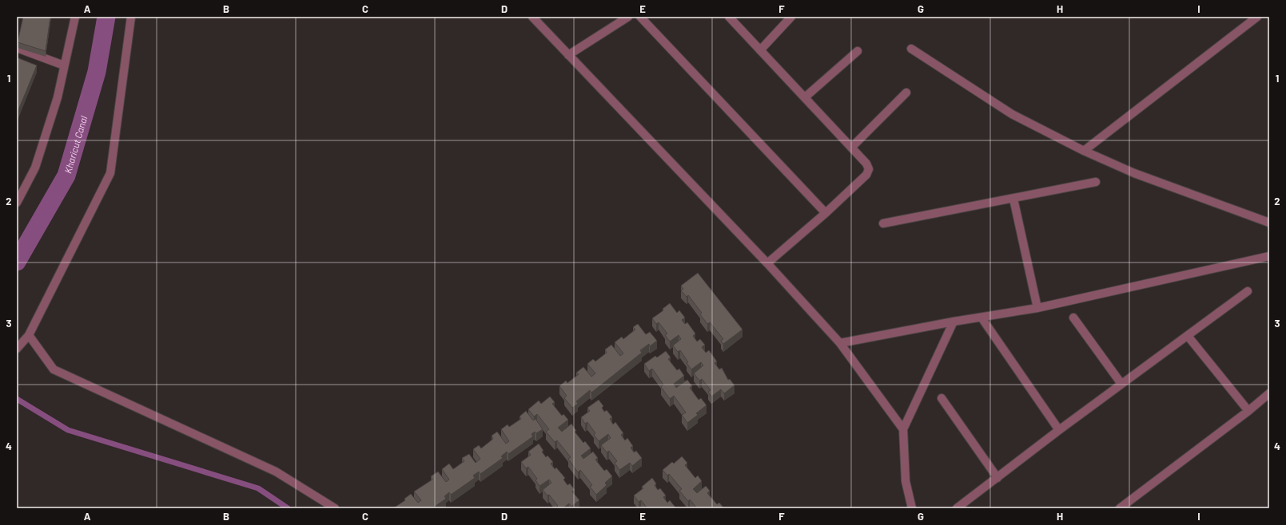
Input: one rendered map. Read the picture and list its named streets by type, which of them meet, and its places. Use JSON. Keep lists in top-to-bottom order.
{
  "water": ["Kharicut Canal"],
  "grid": {
    "columns": [
      "A",
      "B",
      "C",
      "D",
      "E",
      "F",
      "G",
      "H",
      "I"
    ],
    "rows": [
      "1",
      "2",
      "3",
      "4"
    ]
  }
}
